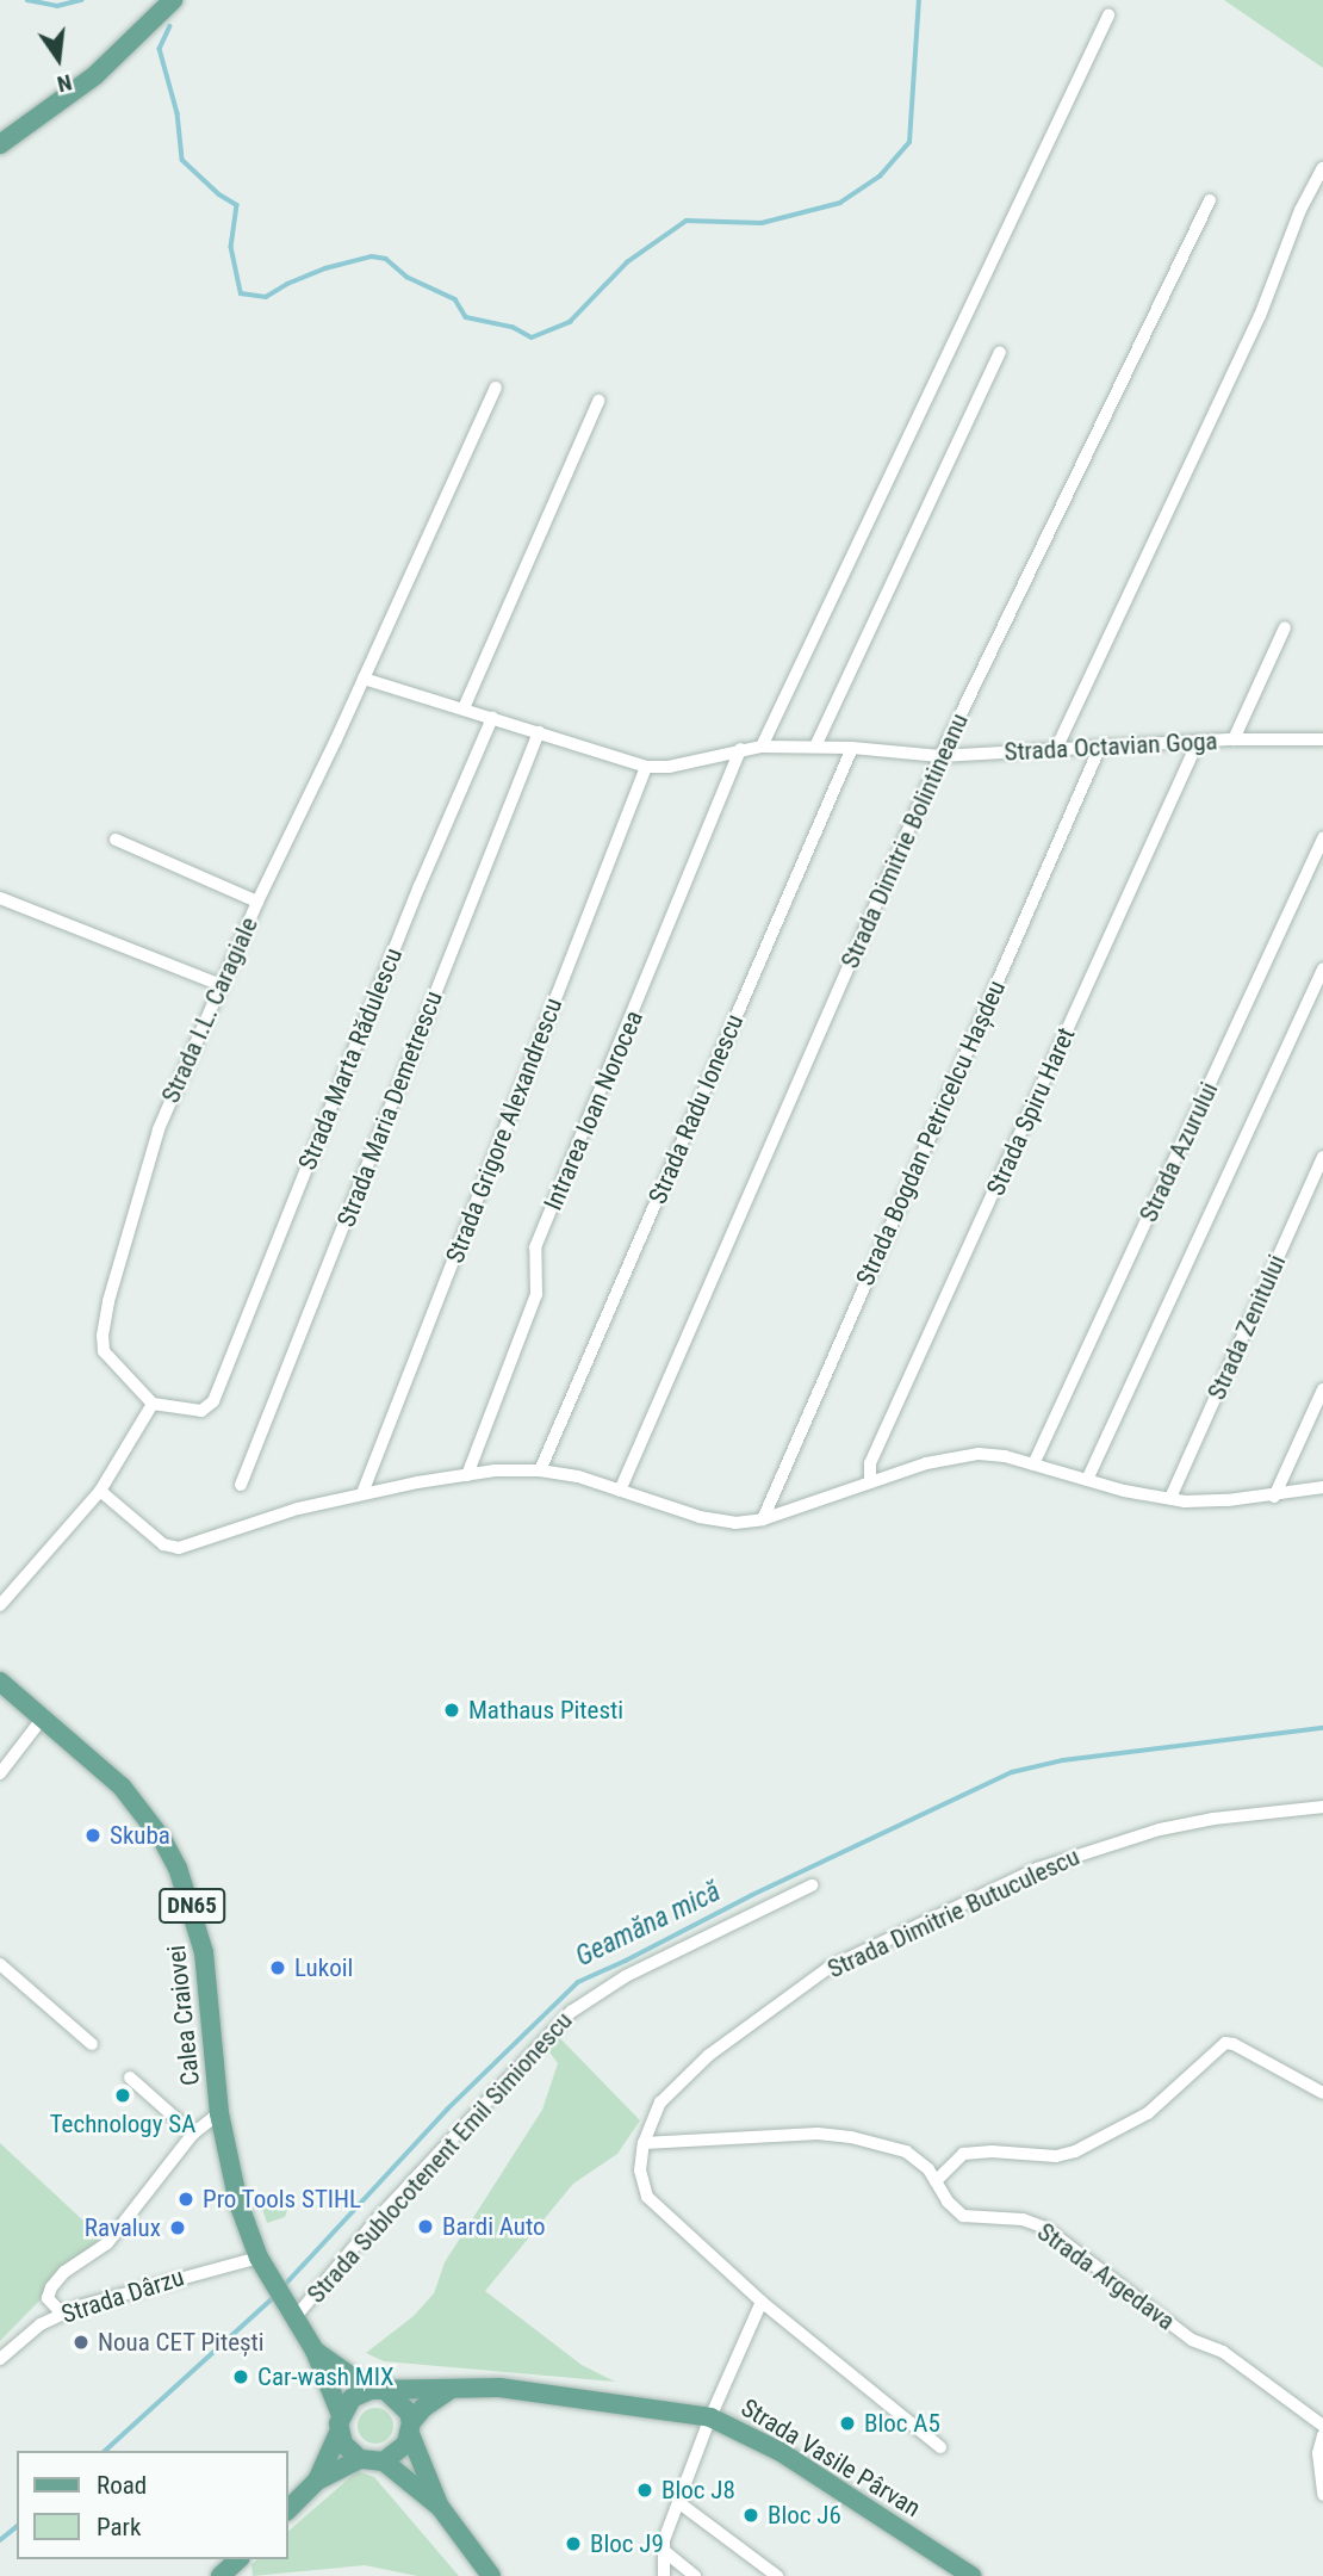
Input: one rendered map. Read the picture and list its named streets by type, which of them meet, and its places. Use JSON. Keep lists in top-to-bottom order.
{
  "streets": {
    "main road": ["DN65", "Calea Craiovei", "Strada Vasile Pârvan"],
    "street": [
      "Strada Octavian Goga",
      "Strada Dimitrie Bolintineanu",
      "Strada I.L. Caragiale",
      "Strada Marta Rădulescu",
      "Strada Maria Demetrescu",
      "Strada Radu Ionescu",
      "Intrarea Ioan Norocea",
      "Strada Spiru Haret",
      "Strada Grigore Alexandrescu",
      "Strada Bogdan Petricelcu Hașdeu",
      "Strada Azurului",
      "Strada Zenitului",
      "Strada Dimitrie Butuculescu",
      "Strada Sublocotenent Emil Simionescu",
      "Strada Argedava",
      "Strada Dârzu"
    ]
  },
  "crossings": [
    ["Strada Octavian Goga", "Strada Dimitrie Bolintineanu"],
    ["Strada Octavian Goga", "Strada I.L. Caragiale"],
    ["Strada Octavian Goga", "Strada Marta Rădulescu"],
    ["Strada Octavian Goga", "Strada Maria Demetrescu"],
    ["Strada Octavian Goga", "Strada Radu Ionescu"],
    ["Strada Octavian Goga", "Intrarea Ioan Norocea"],
    ["Strada Octavian Goga", "Strada Spiru Haret"],
    ["Strada Octavian Goga", "Strada Grigore Alexandrescu"],
    ["Strada Octavian Goga", "Strada Bogdan Petricelcu Hașdeu"],
    ["Strada I.L. Caragiale", "Strada Marta Rădulescu"],
    ["Strada Dimitrie Butuculescu", "Strada Argedava"],
    ["Calea Craiovei", "Strada Sublocotenent Emil Simionescu"],
    ["Calea Craiovei", "Strada Dârzu"]
  ],
  "water": ["Geamăna mică"],
  "places": [
    "Mathaus Pitesti",
    "Skuba",
    "Lukoil",
    "Technology SA",
    "Pro Tools STIHL",
    "Bardi Auto",
    "Ravalux",
    "Noua CET Pitești",
    "Car-wash MIX",
    "Bloc A5",
    "Bloc J8",
    "Bloc J6",
    "Bloc J9"
  ],
  "legend": ["Road", "Park"],
  "north": "bottom"
}
